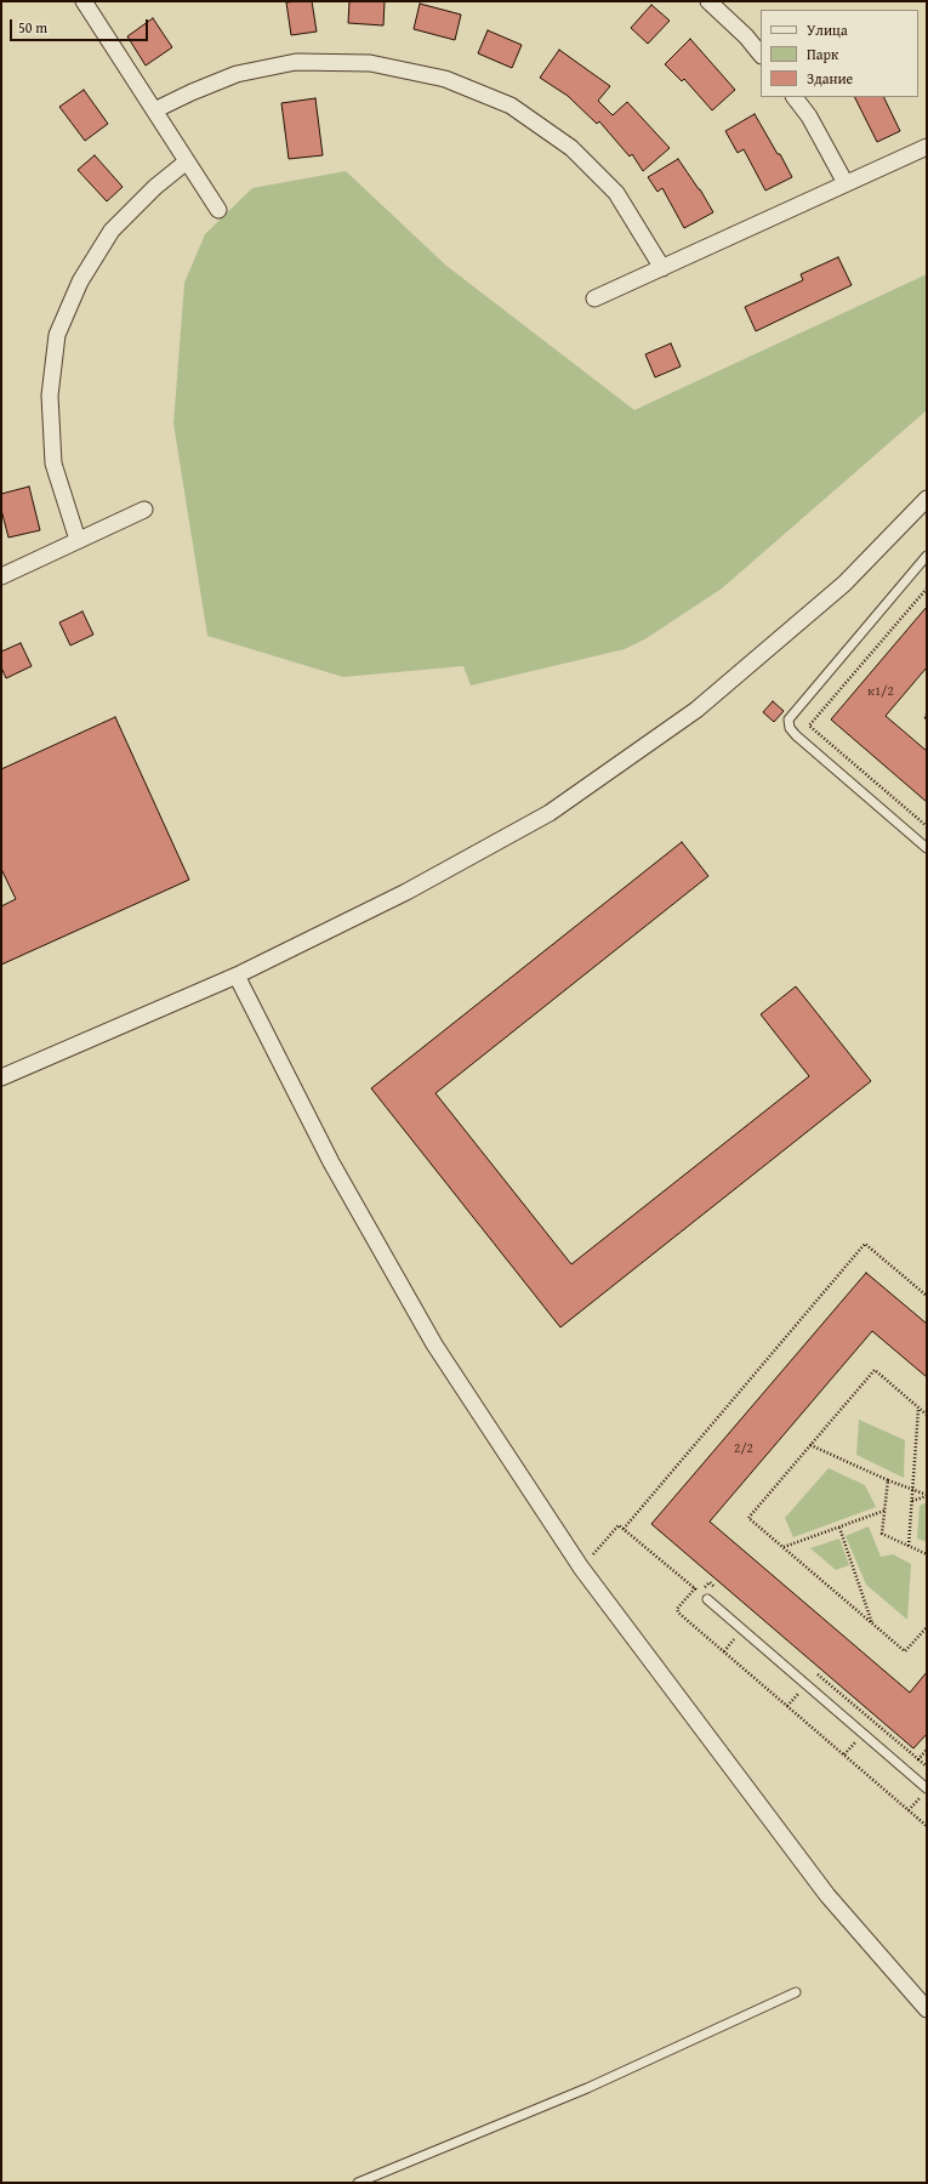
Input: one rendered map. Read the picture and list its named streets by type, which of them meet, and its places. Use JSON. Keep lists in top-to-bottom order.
{
  "house_numbers": ["к1/2", "2/2"],
  "legend": ["Улица", "Парк", "Здание"],
  "scale_bar": "50 m"
}
